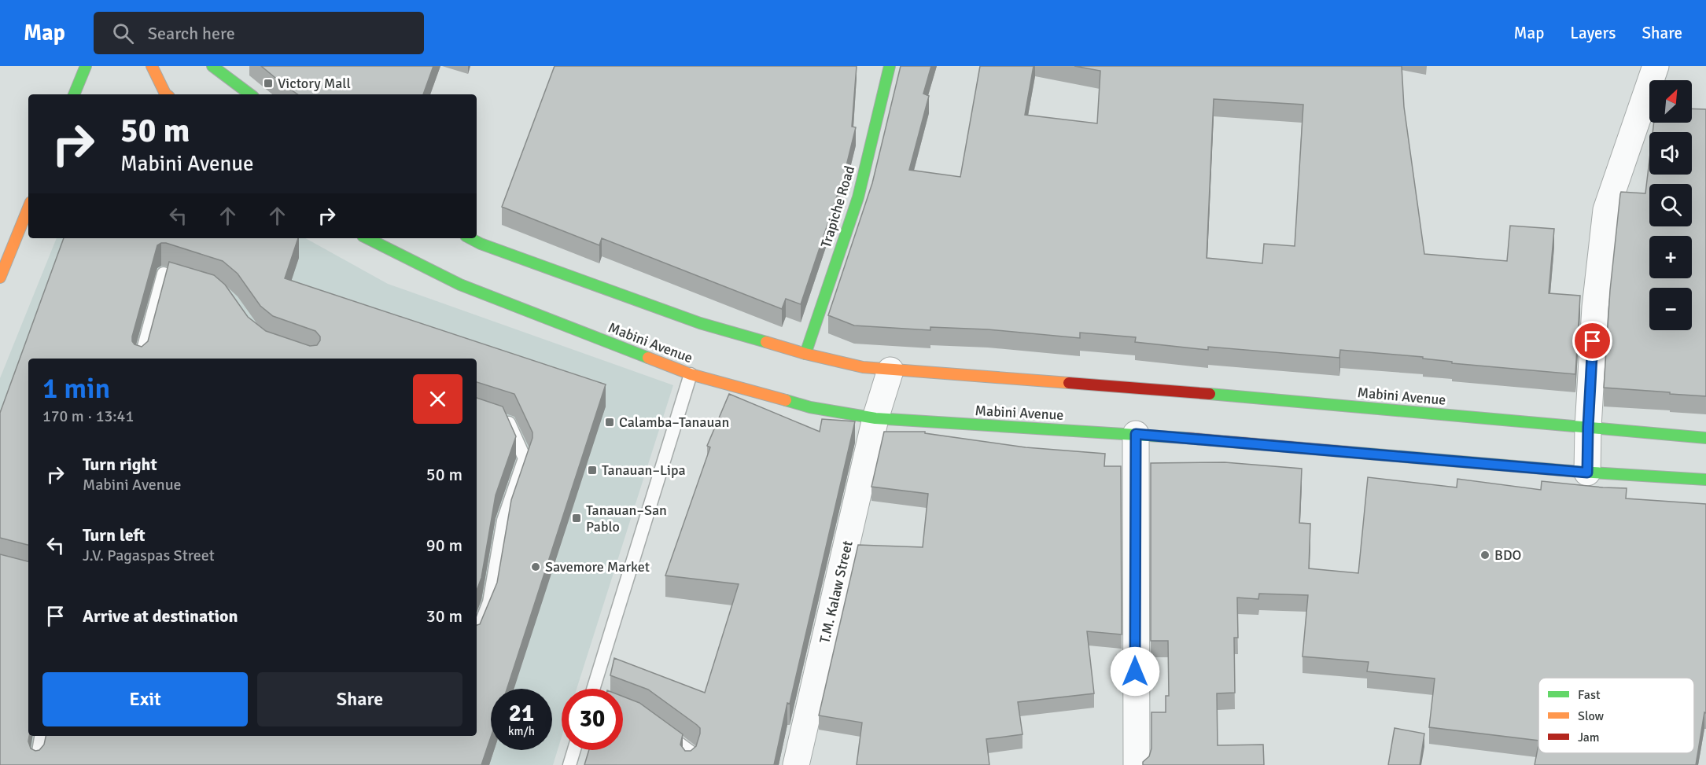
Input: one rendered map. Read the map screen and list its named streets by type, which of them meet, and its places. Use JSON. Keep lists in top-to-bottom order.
{
  "streets": {
    "main road": ["Trapiche Road", "Mabini Avenue"],
    "street": ["T.M. Kalaw Street"]
  },
  "crossings": [
    ["Trapiche Road", "Mabini Avenue"],
    ["Mabini Avenue", "T.M. Kalaw Street"]
  ],
  "places": {
    "transit": [
      "Victory Mall",
      "Calamba–Tanauan",
      "Tanauan–Lipa",
      "Tanauan–San Pablo"
    ],
    "other": ["BDO", "Savemore Market"]
  },
  "legend": ["Fast", "Slow", "Jam"],
  "north": "top right",
  "page": {
    "header": "Map",
    "search": "Search here",
    "nav": ["Map", "Layers", "Share"],
    "map_buttons": ["+", "−"],
    "turn": ["50 m", "Mabini Avenue"],
    "heading": ["1 min", "170 m · 13:41"],
    "list": [
      {
        "name": "Turn right",
        "note": "Mabini Avenue",
        "value": "50 m"
      },
      {
        "name": "Turn left",
        "note": "J.V. Pagaspas Street",
        "value": "90 m"
      },
      {
        "name": "Arrive at destination",
        "value": "30 m"
      }
    ],
    "buttons": ["Exit", "Share"],
    "speed": "21 km/h",
    "limit": "30"
  }
}
